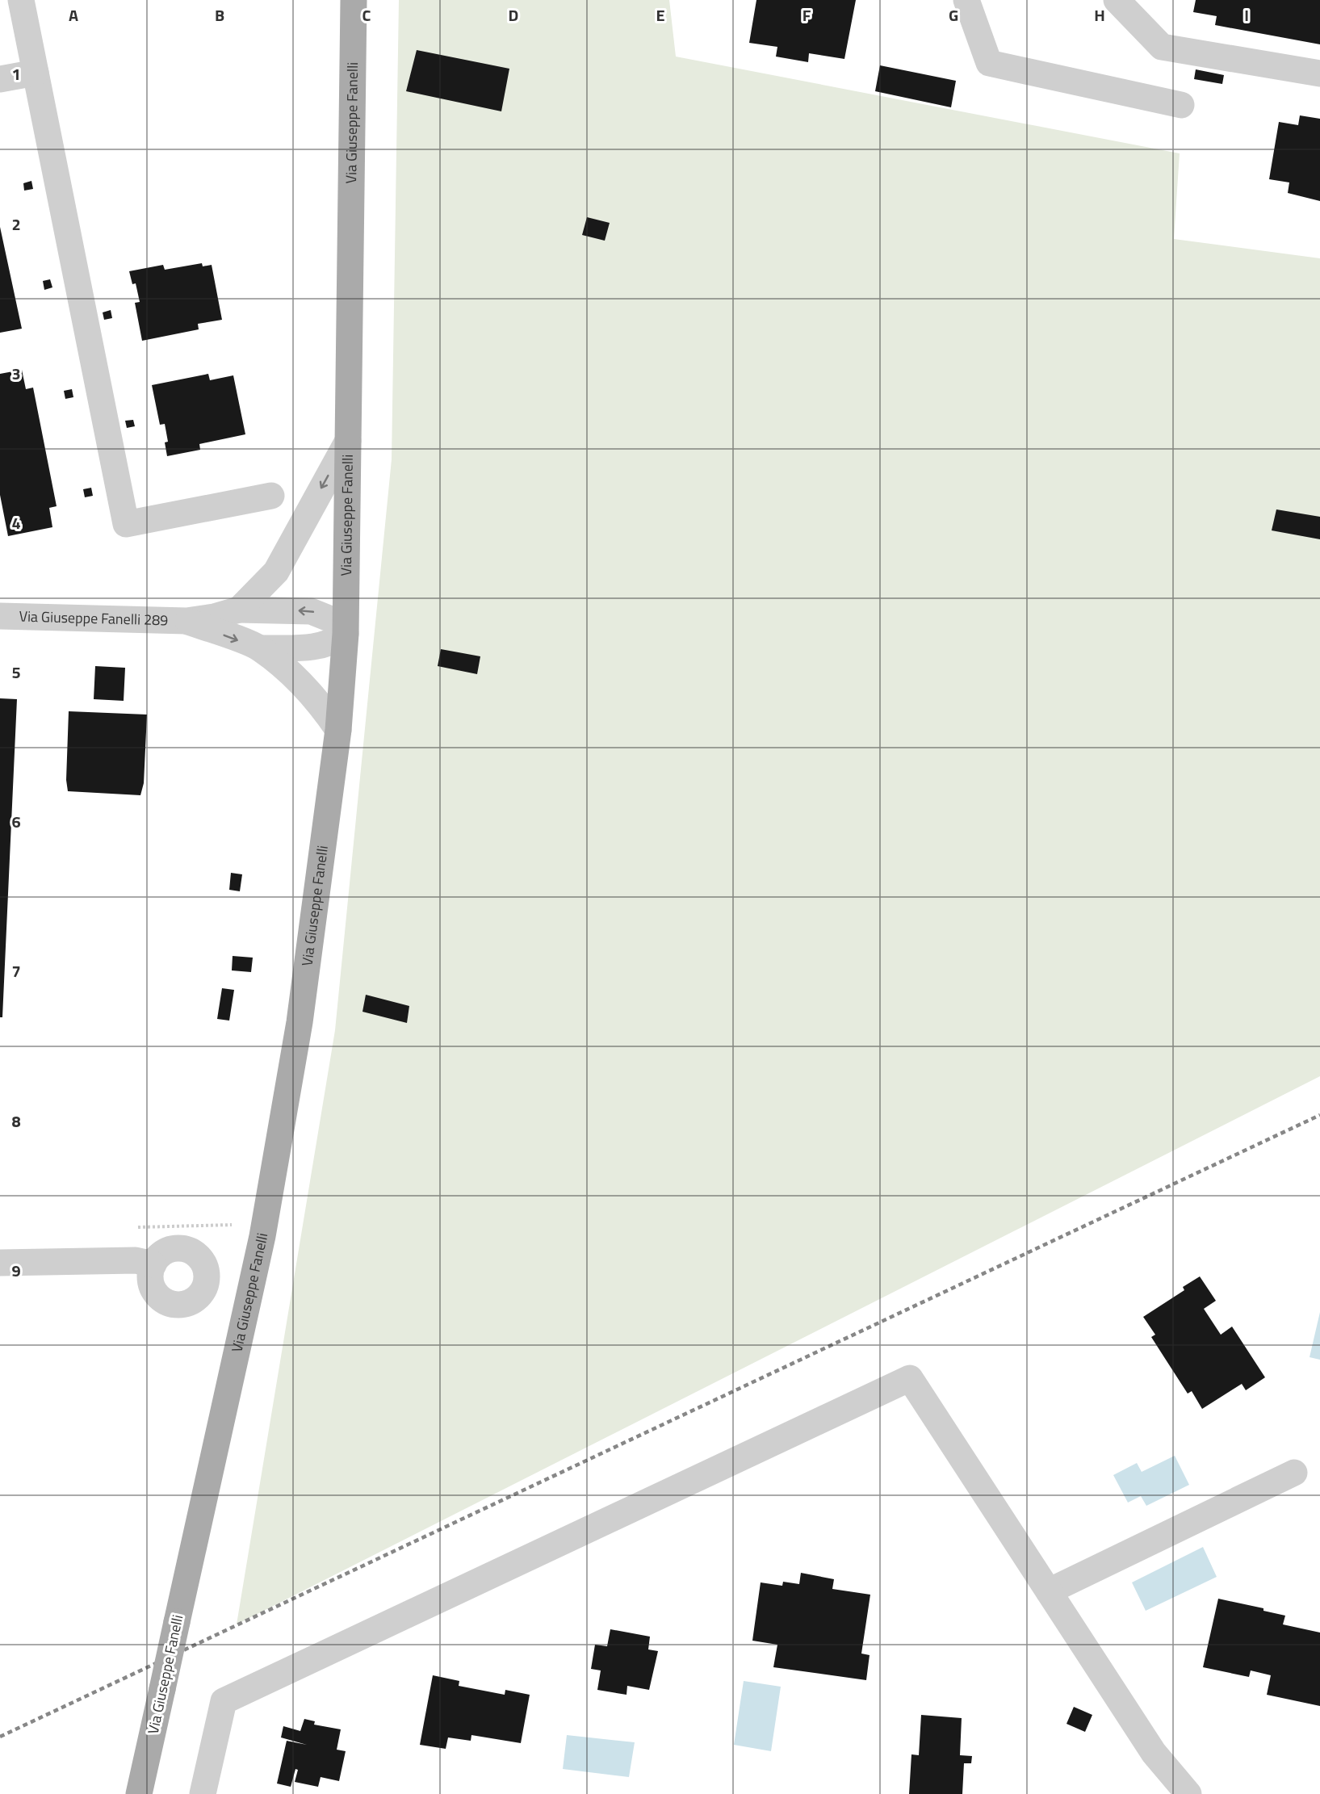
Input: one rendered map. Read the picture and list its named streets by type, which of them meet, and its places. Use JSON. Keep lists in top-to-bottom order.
{
  "streets": {
    "main road": ["Via Giuseppe Fanelli"],
    "street": ["Via Giuseppe Fanelli 289"]
  },
  "grid": {
    "columns": [
      "A",
      "B",
      "C",
      "D",
      "E",
      "F",
      "G",
      "H",
      "I"
    ],
    "rows": [
      "1",
      "2",
      "3",
      "4",
      "5",
      "6",
      "7",
      "8",
      "9"
    ]
  }
}
